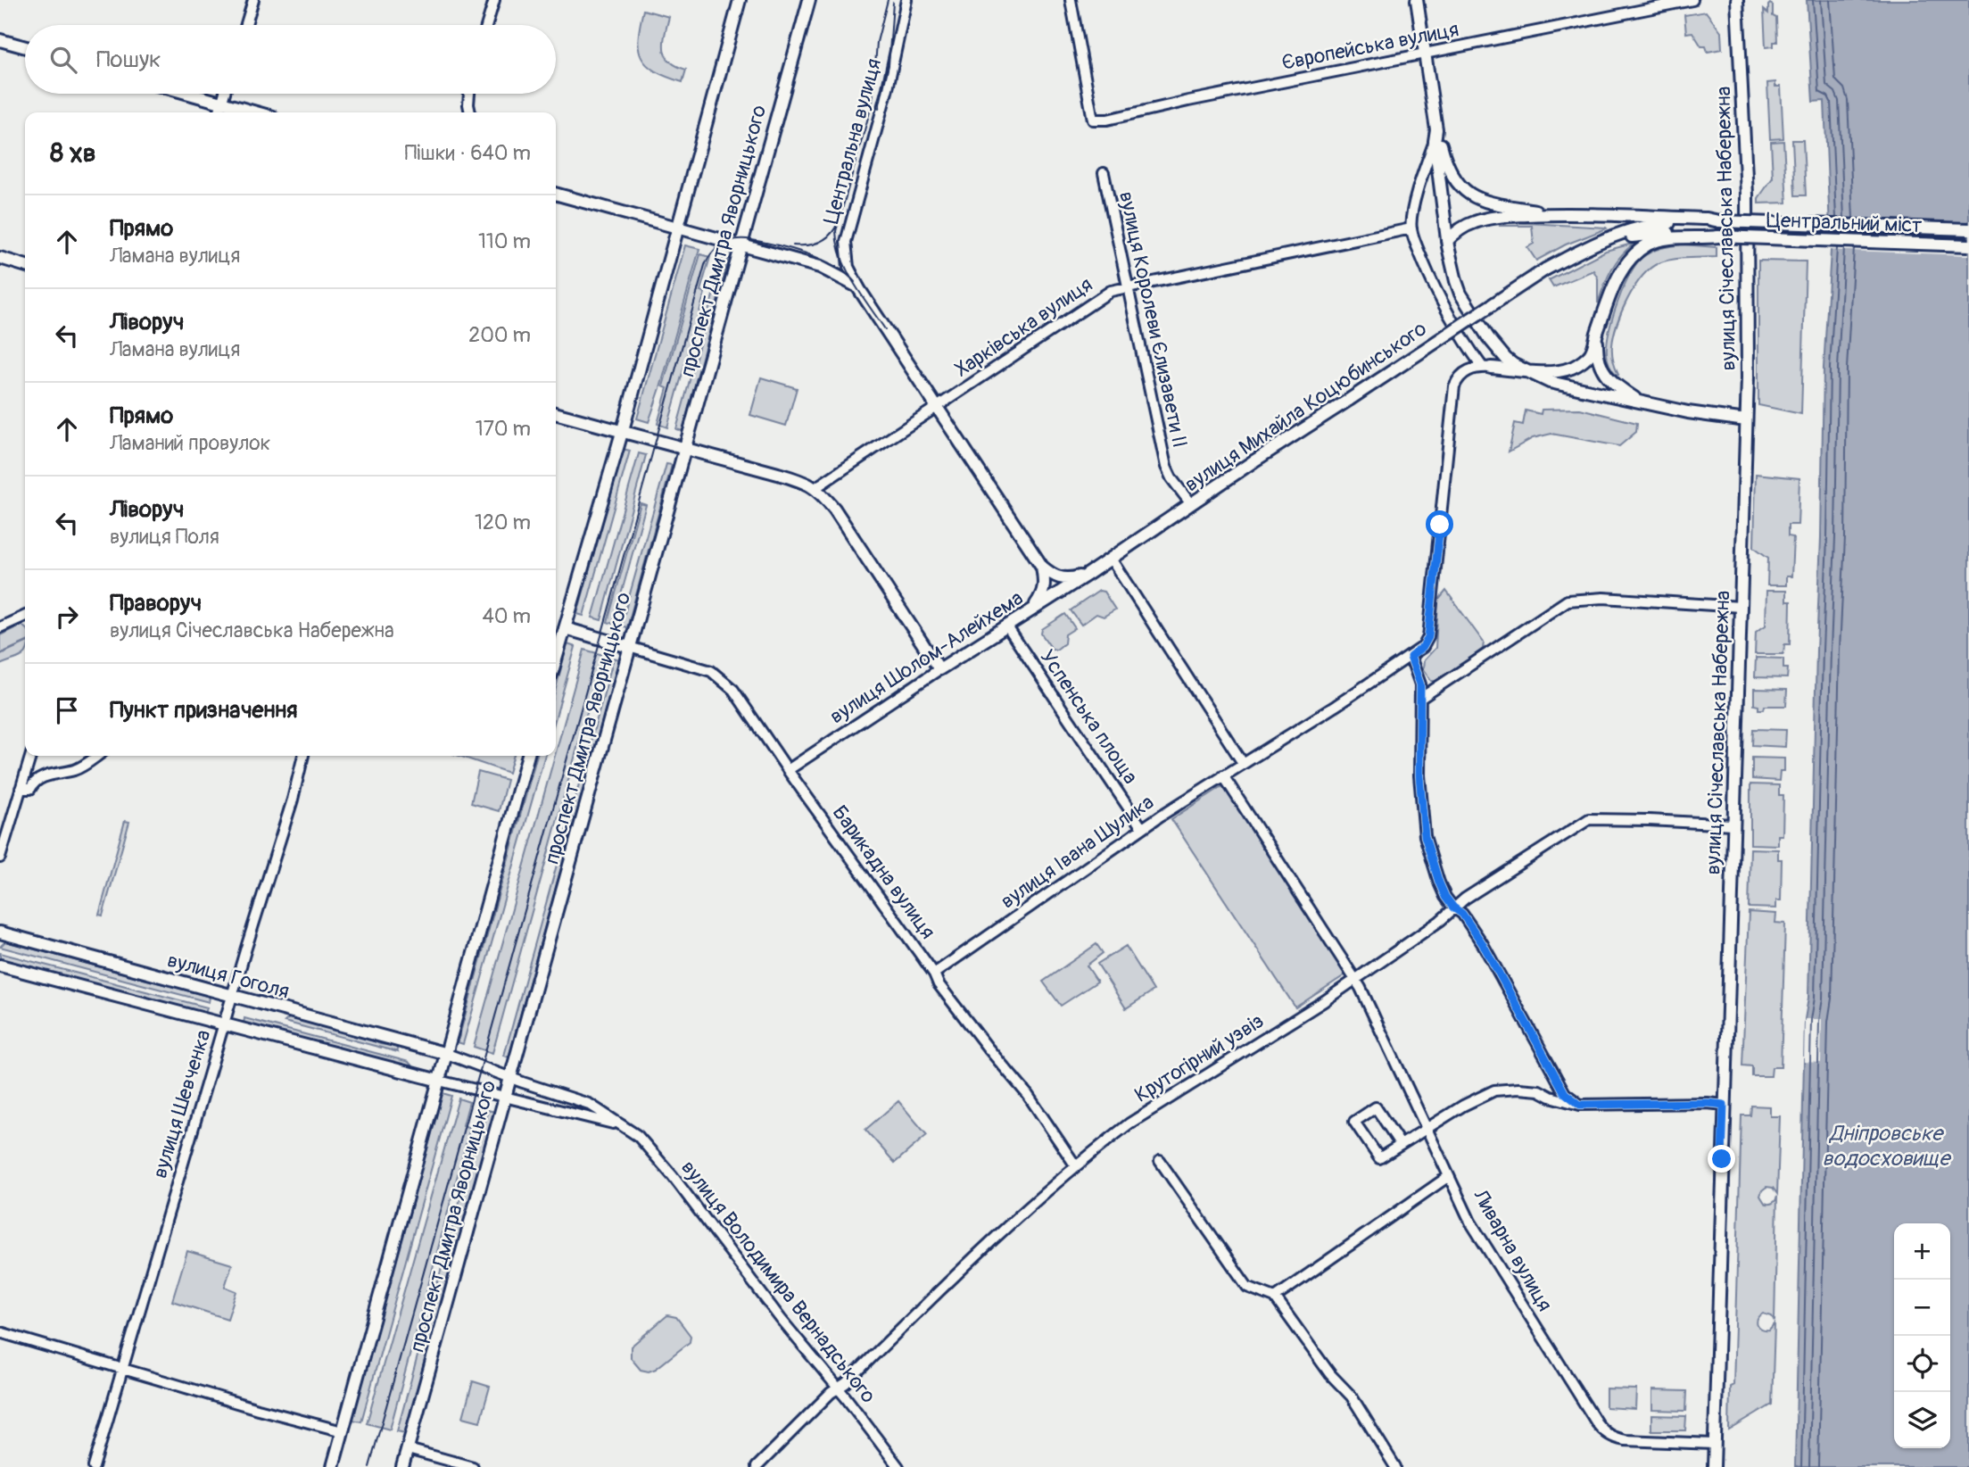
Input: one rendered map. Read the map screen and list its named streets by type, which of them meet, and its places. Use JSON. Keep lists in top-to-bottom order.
{
  "streets": {
    "main road": [
      "Центральний міст",
      "вулиця Січеславська Набережна",
      "проспект Дмитра Яворницького",
      "вулиця Михайла Коцюбинського",
      "вулиця Шолом-Алейхема",
      "вулиця Гоголя"
    ],
    "street": [
      "Європейська вулиця",
      "Центральна вулиця",
      "вулиця Королеви Єлизавети ІІ",
      "Харківська вулиця",
      "Успенська площа",
      "вулиця Івана Шулика",
      "Барикадна вулиця",
      "Крутогірний узвіз",
      "вулиця Шевченка",
      "Ливарна вулиця",
      "вулиця Володимира Вернадського"
    ]
  },
  "crossings": [
    ["вулиця Січеславська Набережна", "Крутогірний узвіз"],
    ["вулиця Січеславська Набережна", "Ливарна вулиця"],
    ["проспект Дмитра Яворницького", "Барикадна вулиця"],
    ["проспект Дмитра Яворницького", "вулиця Володимира Вернадського"],
    ["вулиця Королеви Єлизавети ІІ", "Харківська вулиця"],
    ["вулиця Королеви Єлизавети ІІ", "вулиця Михайла Коцюбинського"],
    ["вулиця Михайла Коцюбинського", "вулиця Шолом-Алейхема"],
    ["вулиця Шолом-Алейхема", "Успенська площа"],
    ["вулиця Шолом-Алейхема", "Барикадна вулиця"],
    ["Успенська площа", "вулиця Івана Шулика"],
    ["вулиця Івана Шулика", "Барикадна вулиця"],
    ["Барикадна вулиця", "Крутогірний узвіз"],
    ["вулиця Гоголя", "вулиця Шевченка"],
    ["вулиця Гоголя", "вулиця Володимира Вернадського"],
    ["Крутогірний узвіз", "Ливарна вулиця"],
    ["Крутогірний узвіз", "вулиця Володимира Вернадського"]
  ],
  "water": ["Дніпровське водосховище"],
  "page": {
    "search": "Пошук",
    "heading": ["8 хв", "Пішки · 640 m"],
    "list": [
      ["Прямо", "Ламана вулиця", "110 m"],
      ["Ліворуч", "Ламана вулиця", "200 m"],
      ["Прямо", "Ламаний провулок", "170 m"],
      ["Ліворуч", "вулиця Поля", "120 m"],
      ["Праворуч", "вулиця Січеславська Набережна", "40 m"],
      "Пункт призначення"
    ],
    "map_buttons": ["+", "−"]
  }
}
